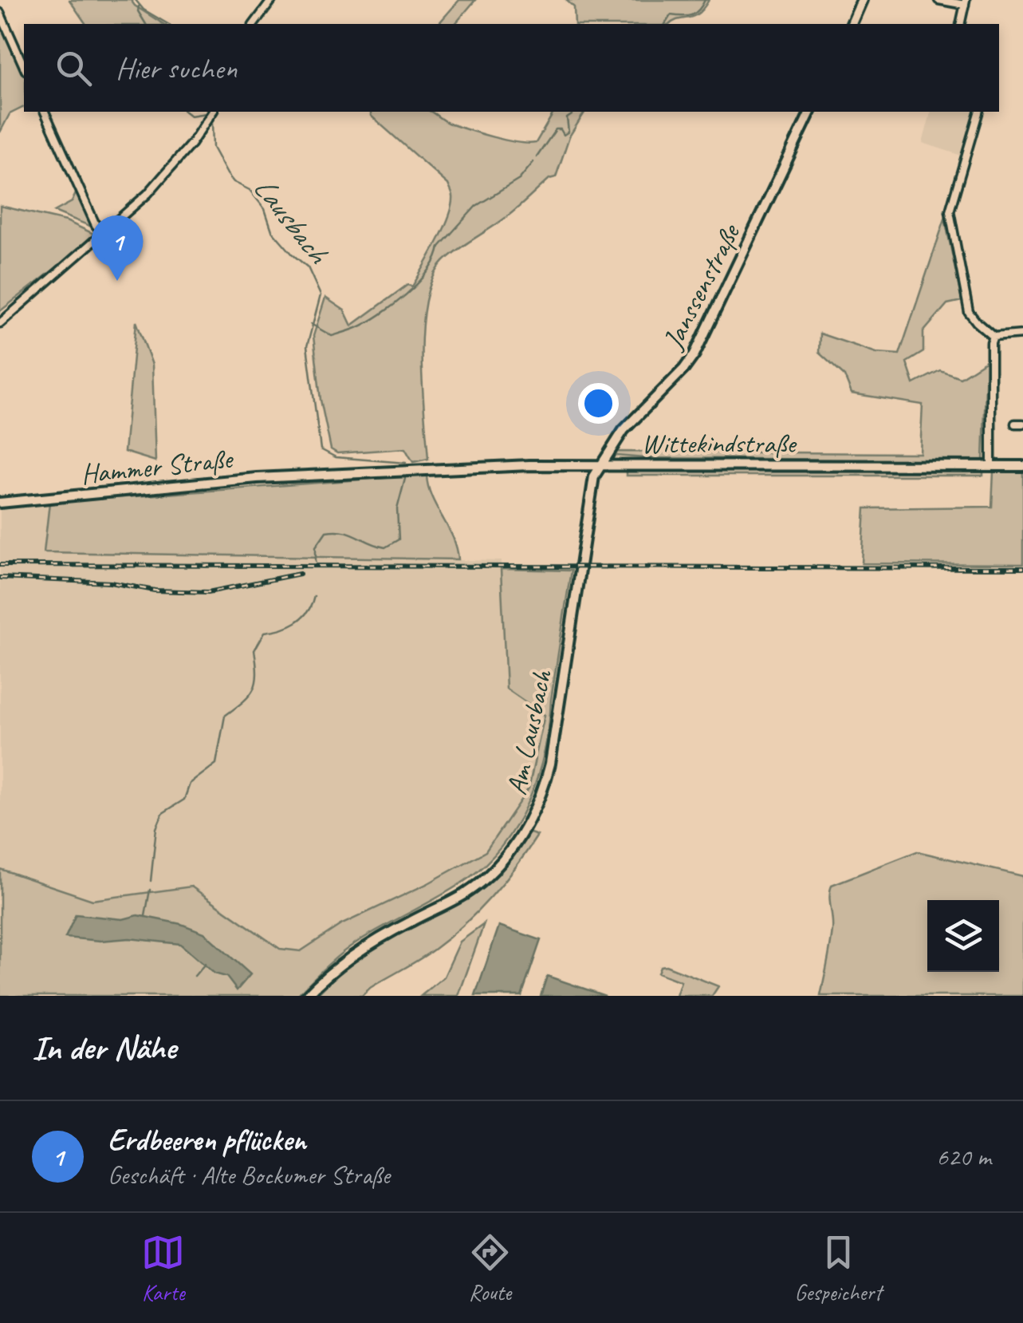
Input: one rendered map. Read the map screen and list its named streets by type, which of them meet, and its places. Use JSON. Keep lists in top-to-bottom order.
{
  "streets": {
    "main road": [
      "Janssenstraße",
      "Wittekindstraße",
      "Hammer Straße",
      "Am Lausbach"
    ]
  },
  "crossings": [
    ["Janssenstraße", "Wittekindstraße"],
    ["Janssenstraße", "Am Lausbach"],
    ["Wittekindstraße", "Hammer Straße"],
    ["Wittekindstraße", "Am Lausbach"]
  ],
  "water": ["Lausbach"],
  "page": {
    "search": "Hier suchen",
    "pins": "1",
    "heading": "In der Nähe",
    "list": [
      {
        "mark": "1",
        "name": "Erdbeeren pflücken",
        "note": "Geschäft · Alte Bockumer Straße",
        "value": "620 m"
      }
    ],
    "nav": ["Karte", "Route", "Gespeichert"]
  }
}
